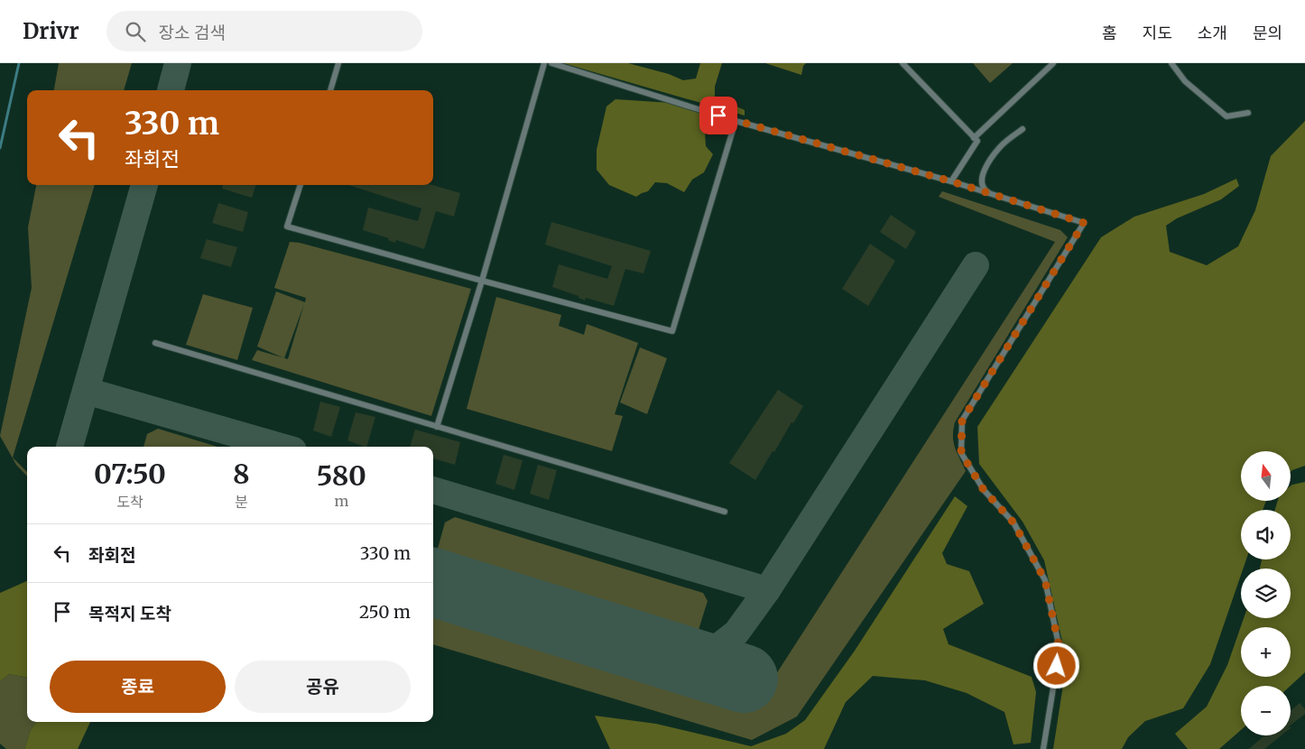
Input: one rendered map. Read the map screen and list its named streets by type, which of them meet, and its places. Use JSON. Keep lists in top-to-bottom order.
{
  "north": "top",
  "page": {
    "header": "Drivr",
    "search": "장소 검색",
    "nav": [
      "홈",
      "지도",
      "소개",
      "문의"
    ],
    "turn": ["330 m", "좌회전"],
    "eta": [
      "07:50",
      "도착",
      "8",
      "분",
      "580",
      "m"
    ],
    "map_buttons": ["+", "−"],
    "list": [
      {
        "name": "좌회전",
        "value": "330 m"
      },
      {
        "name": "목적지 도착",
        "value": "250 m"
      }
    ],
    "buttons": ["종료", "공유"]
  }
}
